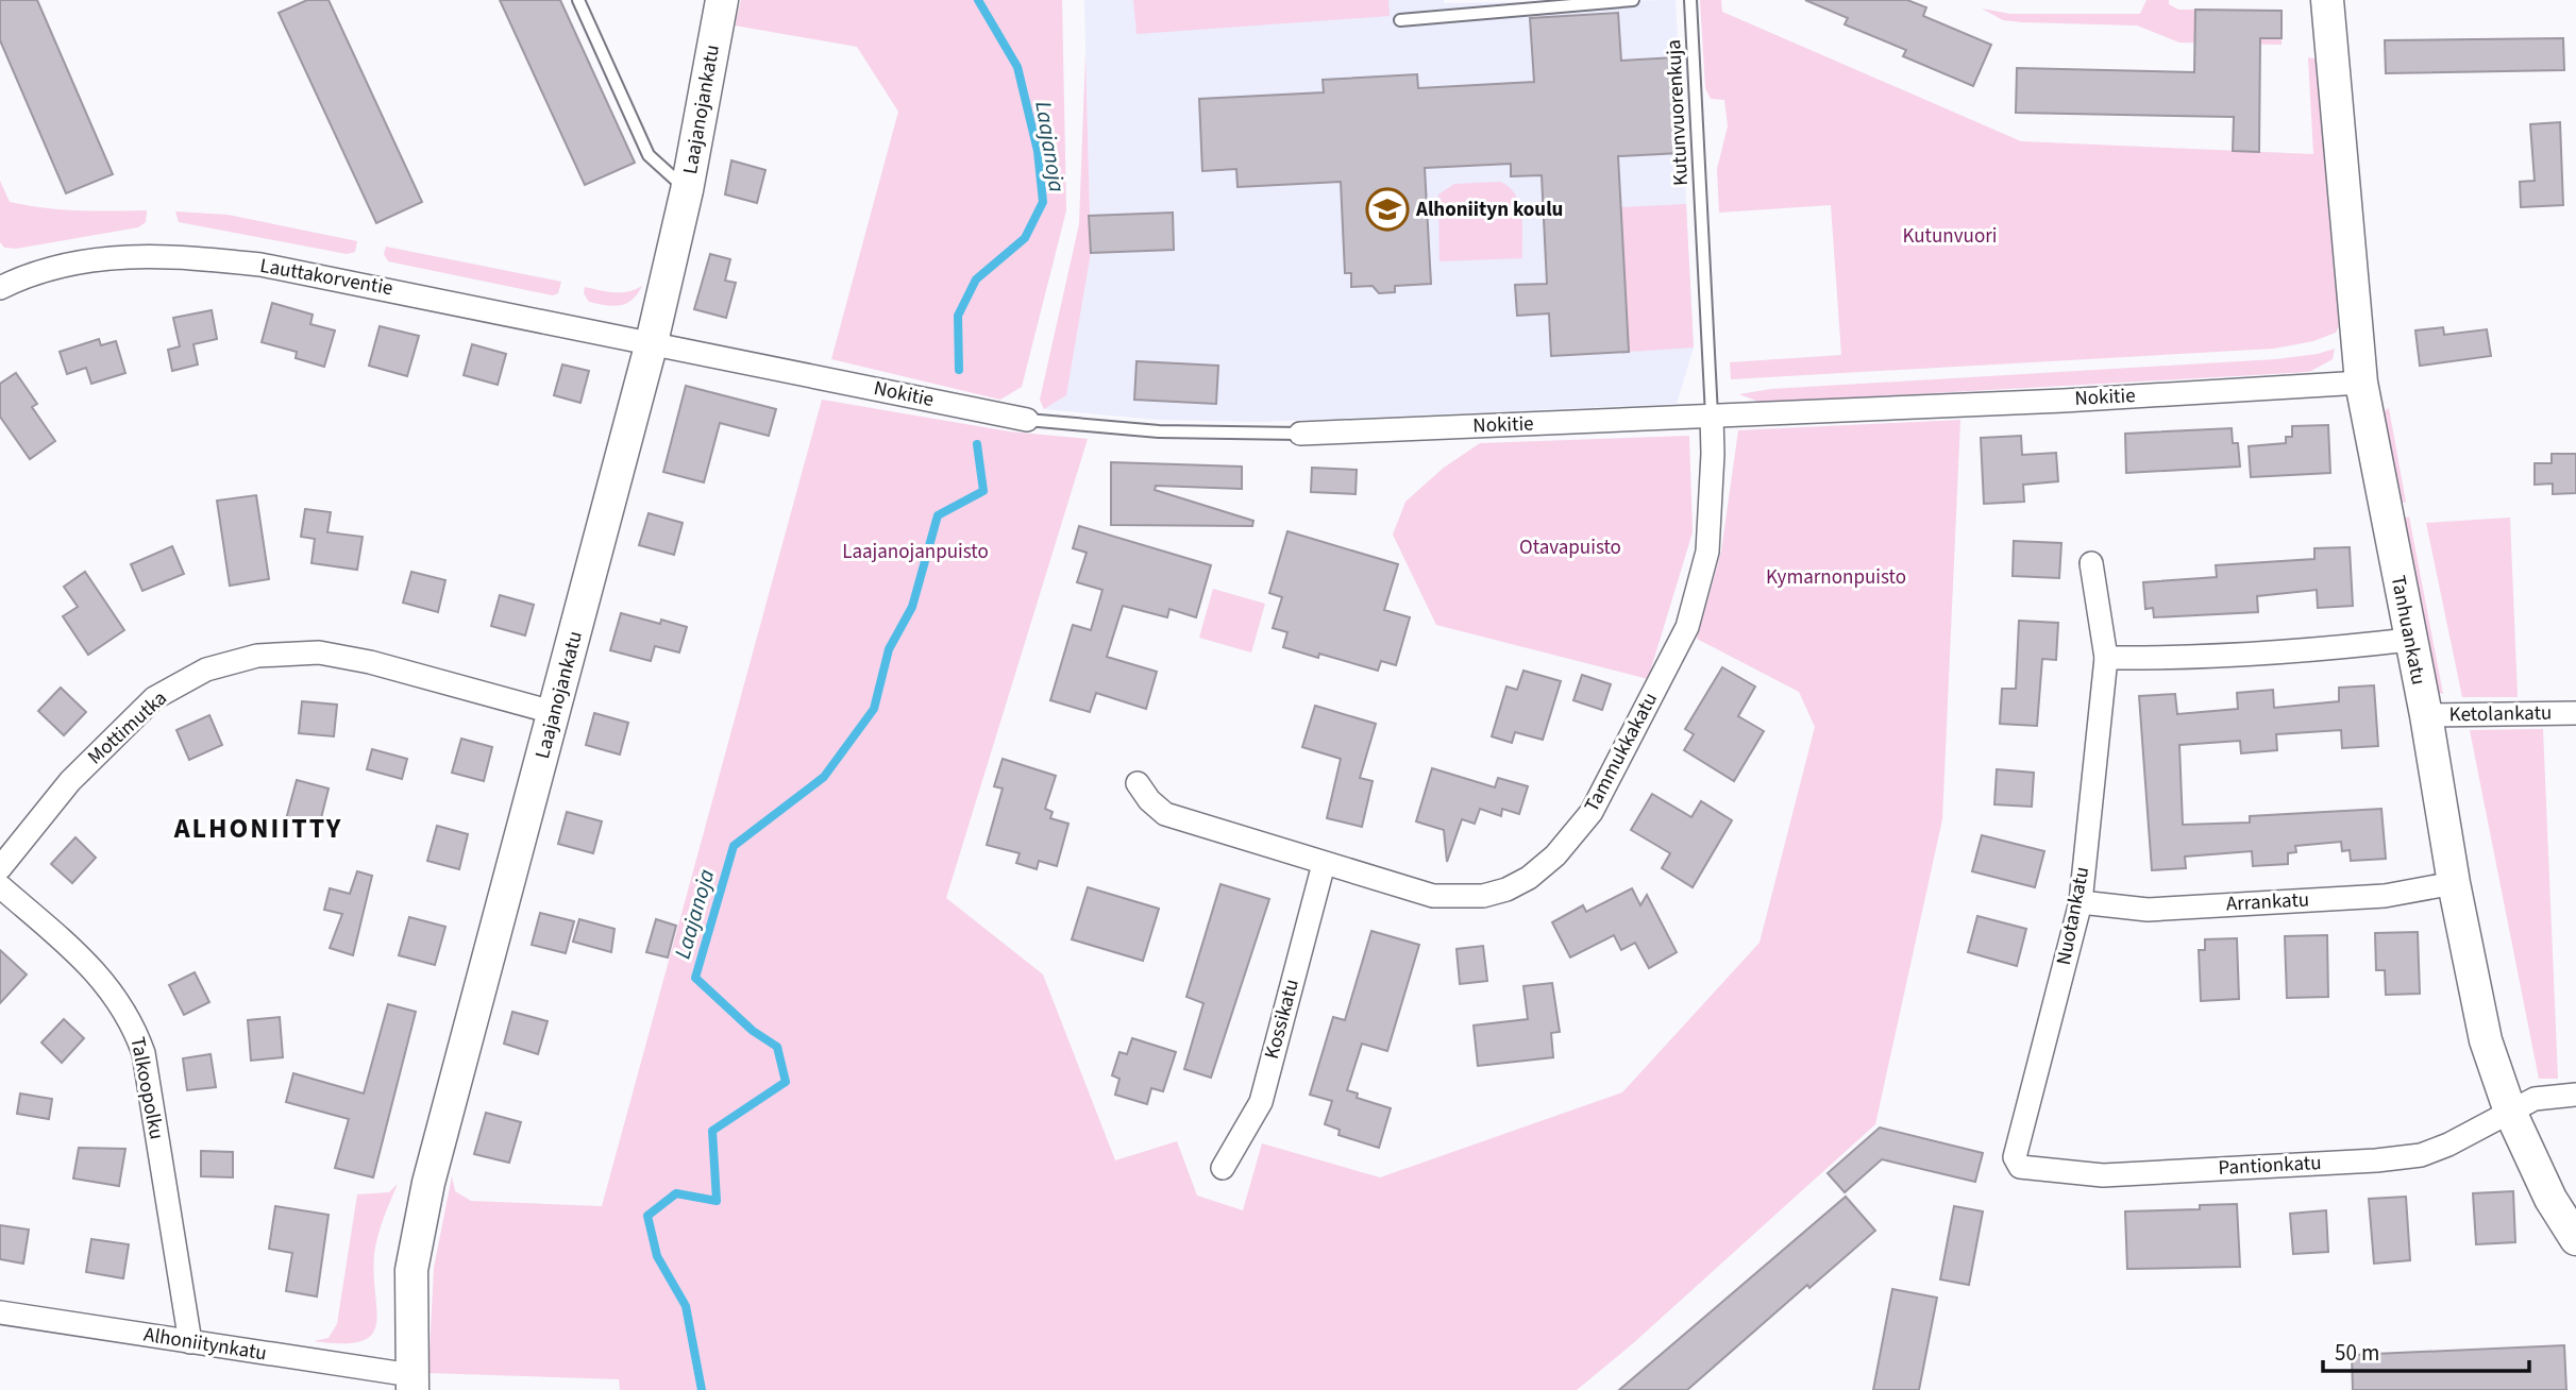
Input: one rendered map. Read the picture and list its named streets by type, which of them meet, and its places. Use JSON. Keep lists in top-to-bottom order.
{
  "streets": {
    "street": [
      "Laajanojankatu",
      "Lauttakorventie",
      "Nokitie",
      "Tanhuankatu",
      "Ketolankatu",
      "Mottimutka",
      "Tammukkakatu",
      "Arrankatu",
      "Nuotankatu",
      "Kossikatu",
      "Talkoopolku",
      "Pantionkatu",
      "Alhoniitynkatu"
    ],
    "lane": ["Kutunvuorenkuja"]
  },
  "crossings": [
    ["Laajanojankatu", "Lauttakorventie"],
    ["Laajanojankatu", "Nokitie"],
    ["Laajanojankatu", "Mottimutka"],
    ["Laajanojankatu", "Alhoniitynkatu"],
    ["Kutunvuorenkuja", "Nokitie"],
    ["Kutunvuorenkuja", "Tammukkakatu"],
    ["Lauttakorventie", "Nokitie"],
    ["Nokitie", "Tanhuankatu"],
    ["Nokitie", "Tammukkakatu"],
    ["Tanhuankatu", "Ketolankatu"],
    ["Tanhuankatu", "Arrankatu"],
    ["Tanhuankatu", "Pantionkatu"],
    ["Tammukkakatu", "Kossikatu"],
    ["Arrankatu", "Nuotankatu"],
    ["Nuotankatu", "Pantionkatu"],
    ["Talkoopolku", "Alhoniitynkatu"]
  ],
  "districts": ["ALHONIITTY"],
  "water": ["Laajanoja"],
  "parks": [
    "Kutunvuori",
    "Otavapuisto",
    "Laajanojanpuisto",
    "Kymarnonpuisto"
  ],
  "places": {
    "school or university": ["Alhoniityn koulu"]
  },
  "scale_bar": "50 m"
}
